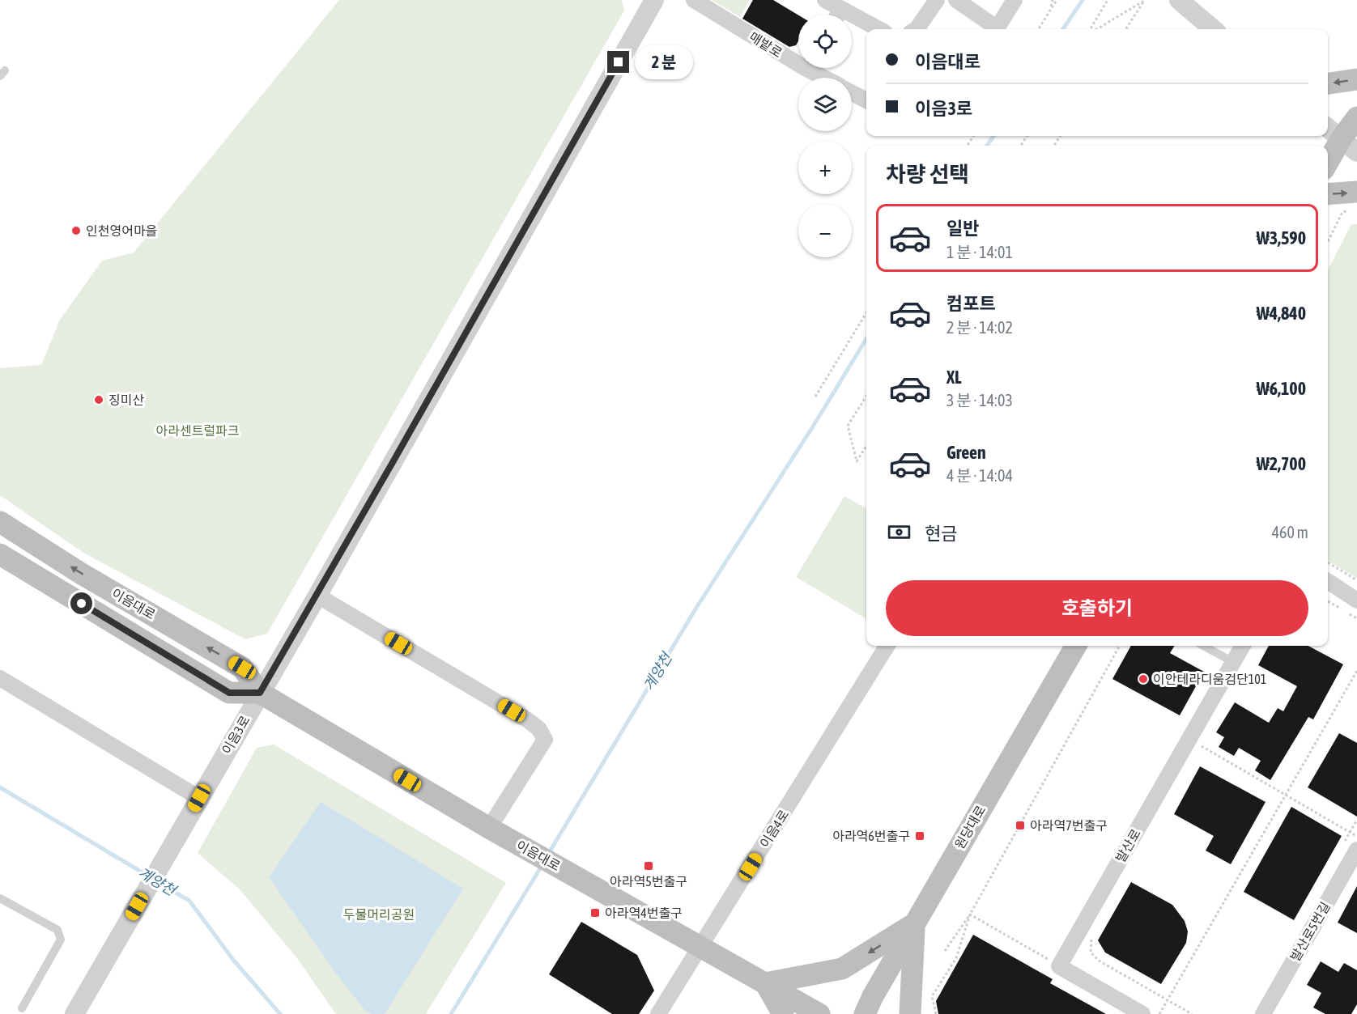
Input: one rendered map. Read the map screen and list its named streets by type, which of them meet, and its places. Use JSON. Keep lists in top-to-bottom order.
{
  "streets": {
    "main road": ["이음대로", "원당대로"],
    "street": [
      "매밭로",
      "이음3로",
      "이음4로",
      "발산로",
      "발산로5번길"
    ]
  },
  "crossings": [
    ["이음대로", "이음3로"],
    ["이음대로", "이음4로"]
  ],
  "water": ["계양천"],
  "parks": ["아라센트럴파크", "두물머리공원"],
  "places": {
    "other": ["인천영어마을", "징미산", "이안테라디움검단101"],
    "transit": [
      "아라역7번출구",
      "아라역6번출구",
      "아라역5번출구",
      "아라역4번출구"
    ]
  },
  "page": {
    "map_buttons": ["+", "−"],
    "banner": ["이음대로", "이음3로"],
    "bubble": "2 분",
    "heading": "차량 선택",
    "list": [
      {
        "name": "일반",
        "note": "1 분 · 14:01",
        "value": "₩3,590"
      },
      {
        "name": "컴포트",
        "note": "2 분 · 14:02",
        "value": "₩4,840"
      },
      {
        "name": "XL",
        "note": "3 분 · 14:03",
        "value": "₩6,100"
      },
      {
        "name": "Green",
        "note": "4 분 · 14:04",
        "value": "₩2,700"
      }
    ],
    "pay": ["현금", "460 m"],
    "buttons": "호출하기"
  }
}
